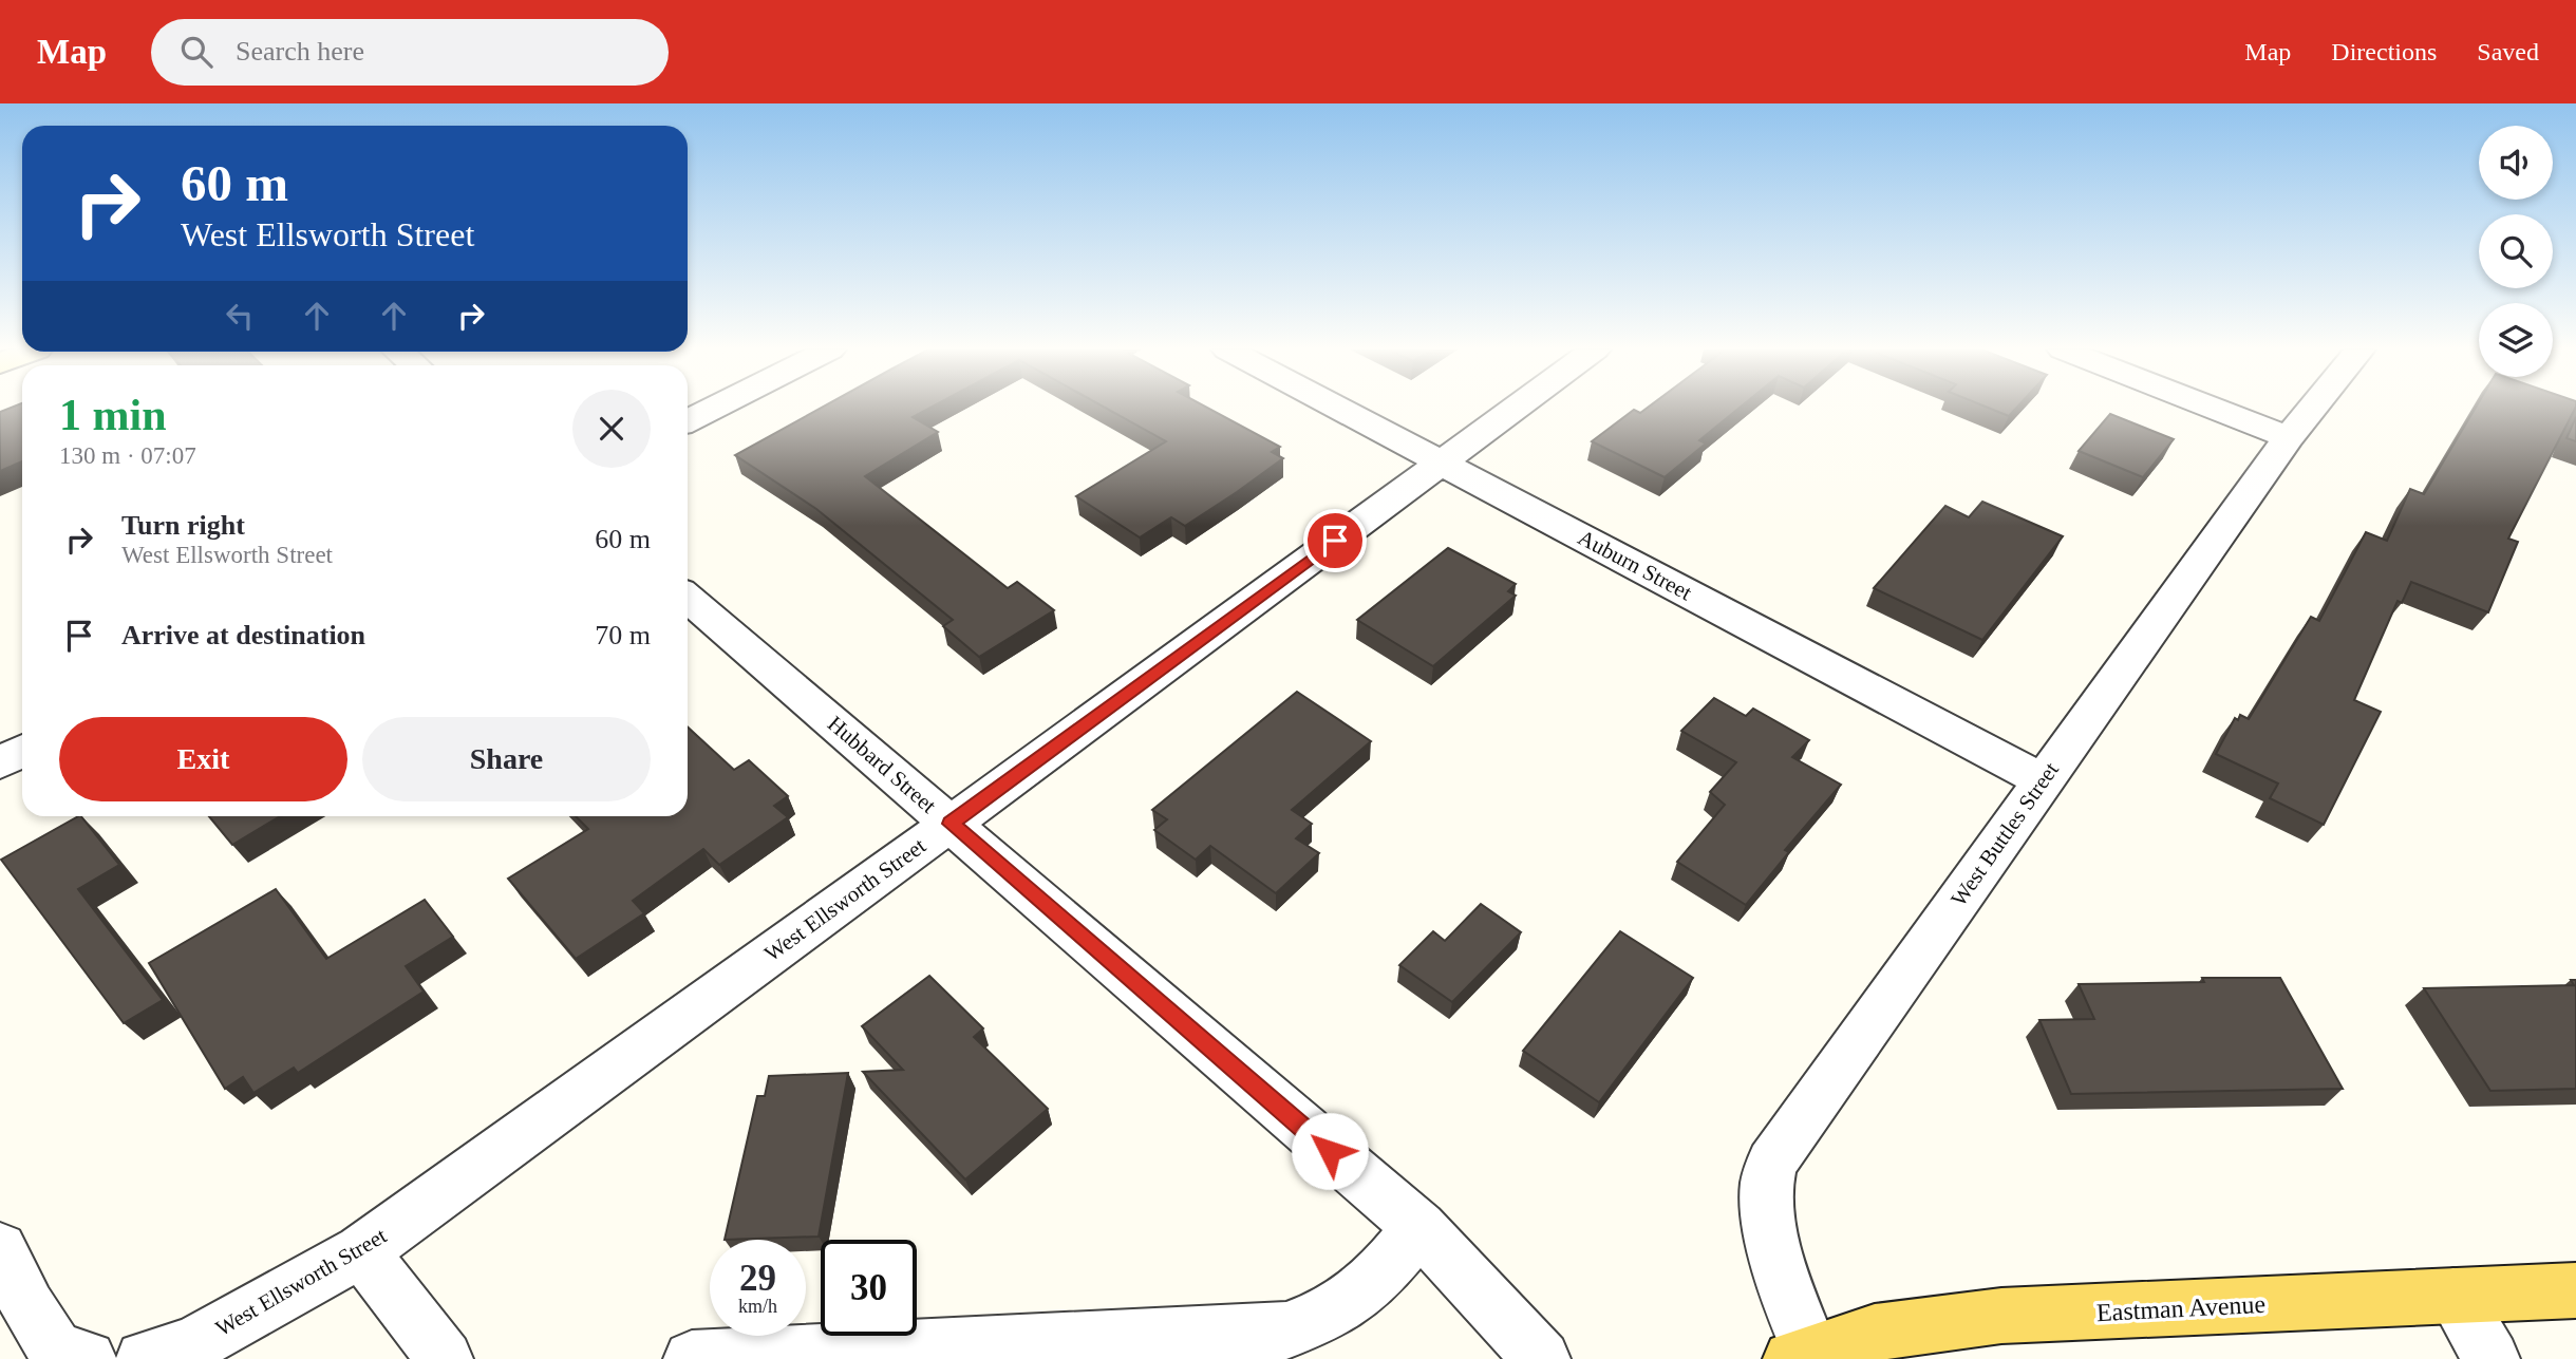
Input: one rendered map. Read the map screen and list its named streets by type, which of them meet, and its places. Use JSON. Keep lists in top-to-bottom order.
{
  "streets": {
    "main road": ["Eastman Avenue"],
    "street": [
      "Auburn Street",
      "Hubbard Street",
      "West Buttles Street",
      "West Ellsworth Street"
    ]
  },
  "crossings": [
    ["Auburn Street", "West Buttles Street"],
    ["Auburn Street", "West Ellsworth Street"],
    ["Hubbard Street", "West Ellsworth Street"],
    ["West Buttles Street", "Eastman Avenue"]
  ],
  "page": {
    "header": "Map",
    "search": "Search here",
    "nav": ["Map", "Directions", "Saved"],
    "turn": ["60 m", "West Ellsworth Street"],
    "heading": ["1 min", "130 m · 07:07"],
    "list": [
      {
        "name": "Turn right",
        "note": "West Ellsworth Street",
        "value": "60 m"
      },
      {
        "name": "Arrive at destination",
        "value": "70 m"
      }
    ],
    "buttons": ["Exit", "Share"],
    "speed": "29 km/h",
    "limit": "30"
  }
}
